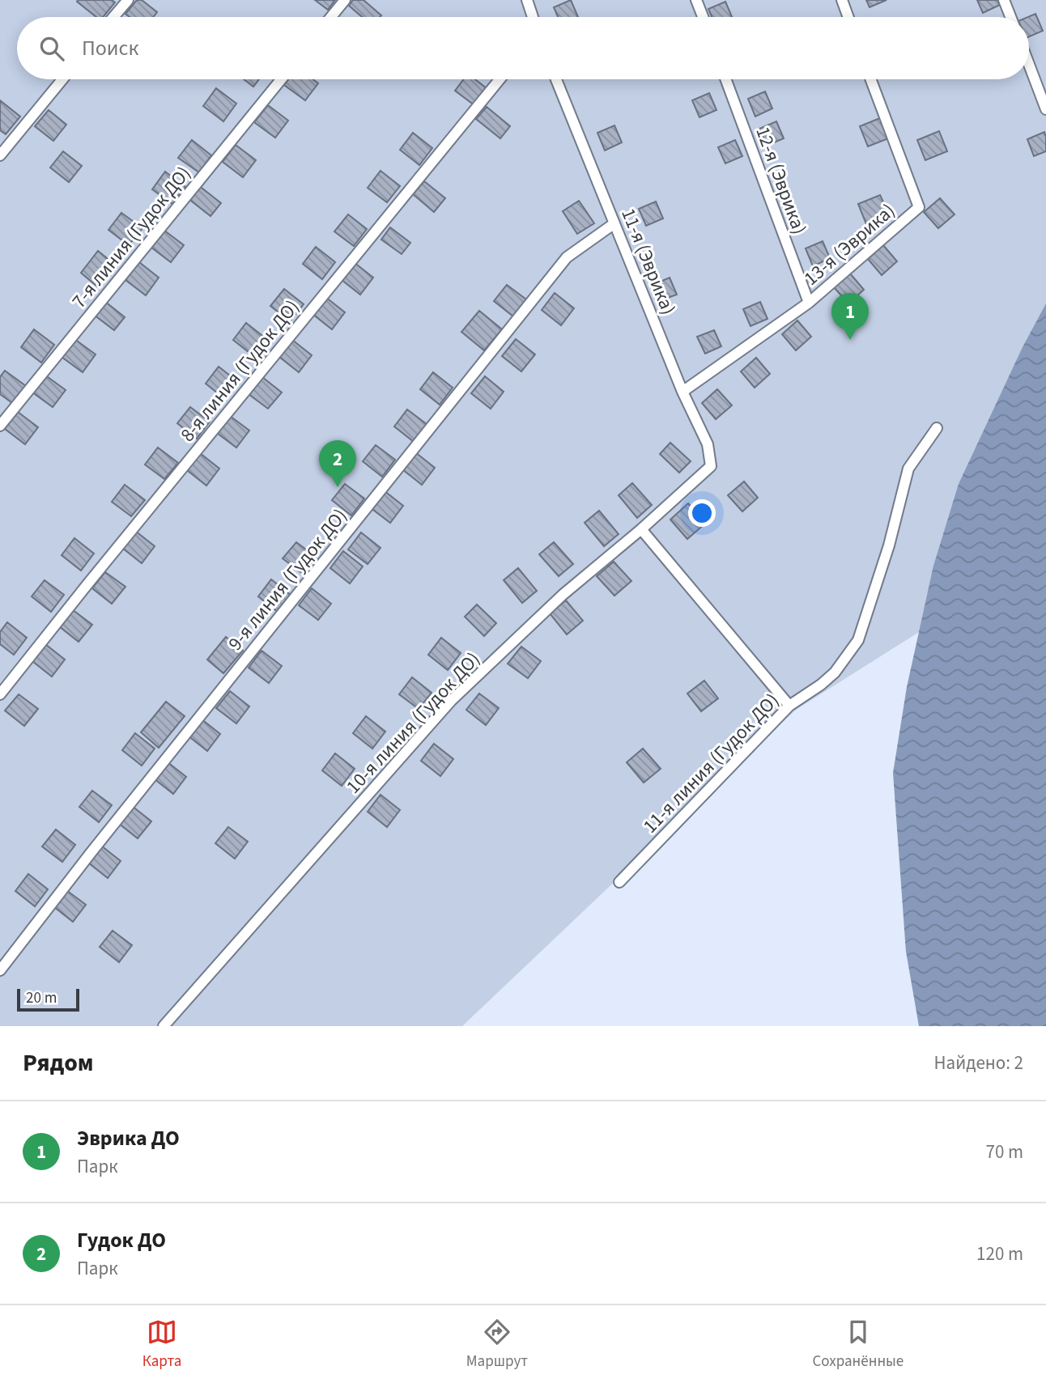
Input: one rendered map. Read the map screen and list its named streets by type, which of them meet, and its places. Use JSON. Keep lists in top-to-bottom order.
{
  "streets": {
    "lane": [
      "12-я (Эврика)",
      "7-я линия (Гудок ДО)",
      "13-я (Эврика)",
      "11-я (Эврика)",
      "8-я линия (Гудок ДО)",
      "9-я линия (Гудок ДО)",
      "10-я линия (Гудок ДО)",
      "11-я линия (Гудок ДО)"
    ]
  },
  "crossings": [
    ["12-я (Эврика)", "13-я (Эврика)"],
    ["13-я (Эврика)", "11-я (Эврика)"],
    ["11-я (Эврика)", "9-я линия (Гудок ДО)"],
    ["11-я (Эврика)", "10-я линия (Гудок ДО)"]
  ],
  "scale_bar": "20 m",
  "page": {
    "search": "Поиск",
    "pins": ["1", "2"],
    "scale": "20 m",
    "heading": ["Рядом", "Найдено: 2"],
    "list": [
      {
        "mark": "1",
        "name": "Эврика ДО",
        "note": "Парк",
        "value": "70 m"
      },
      {
        "mark": "2",
        "name": "Гудок ДО",
        "note": "Парк",
        "value": "120 m"
      }
    ],
    "nav": ["Карта", "Маршрут", "Сохранённые"]
  }
}
